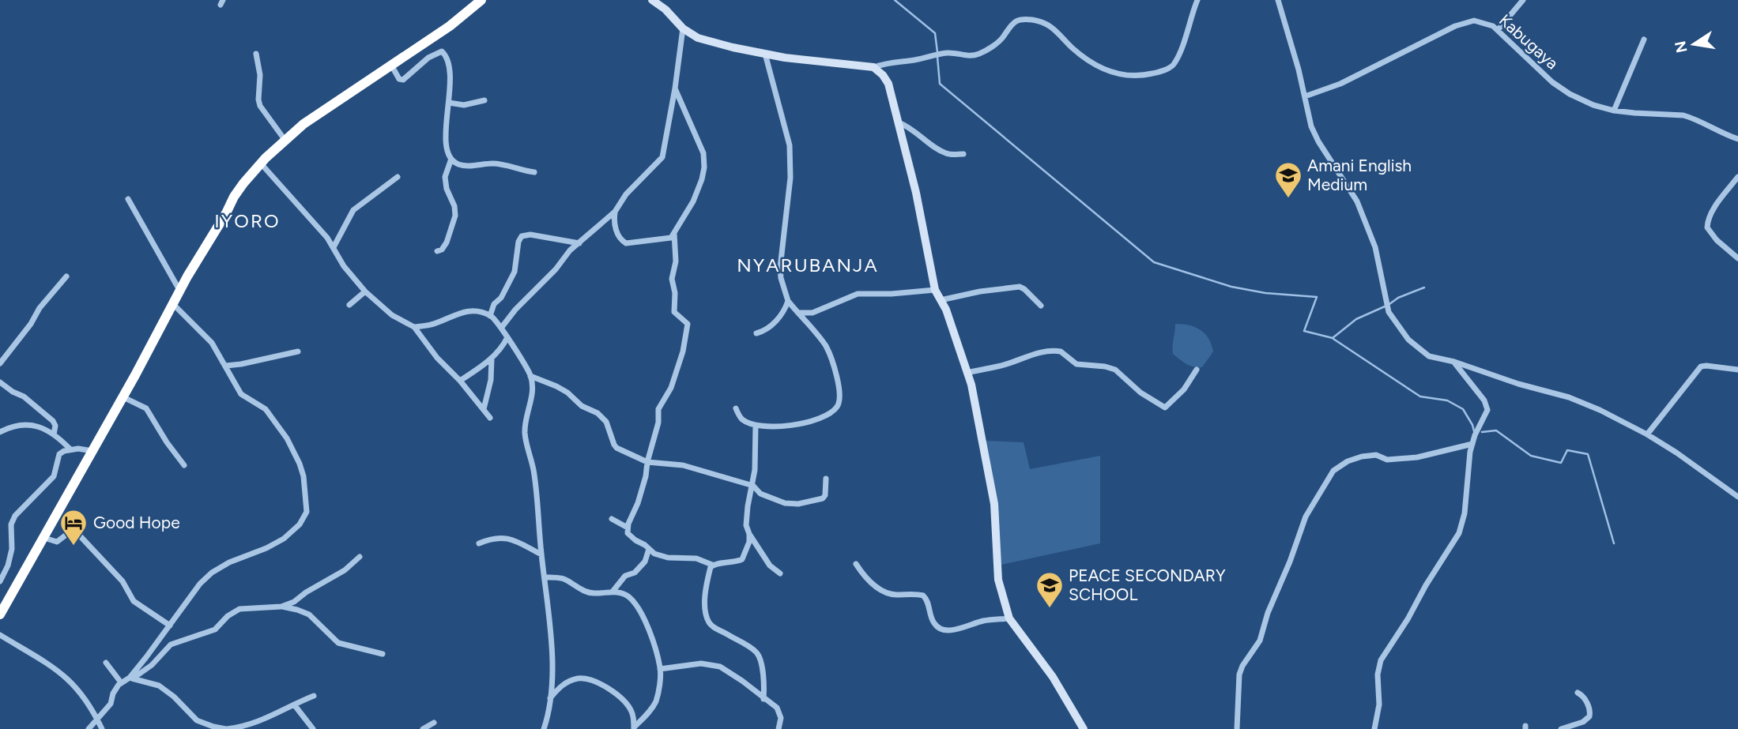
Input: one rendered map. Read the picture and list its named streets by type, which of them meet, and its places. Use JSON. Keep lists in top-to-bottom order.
{
  "streets": {
    "street": ["Kabugaya"]
  },
  "districts": ["IYORO", "NYARUBANJA"],
  "places": {
    "school or university": ["Amani English Medium", "PEACE SECONDARY SCHOOL"],
    "hotel": ["Good Hope"]
  },
  "north": "left"
}
